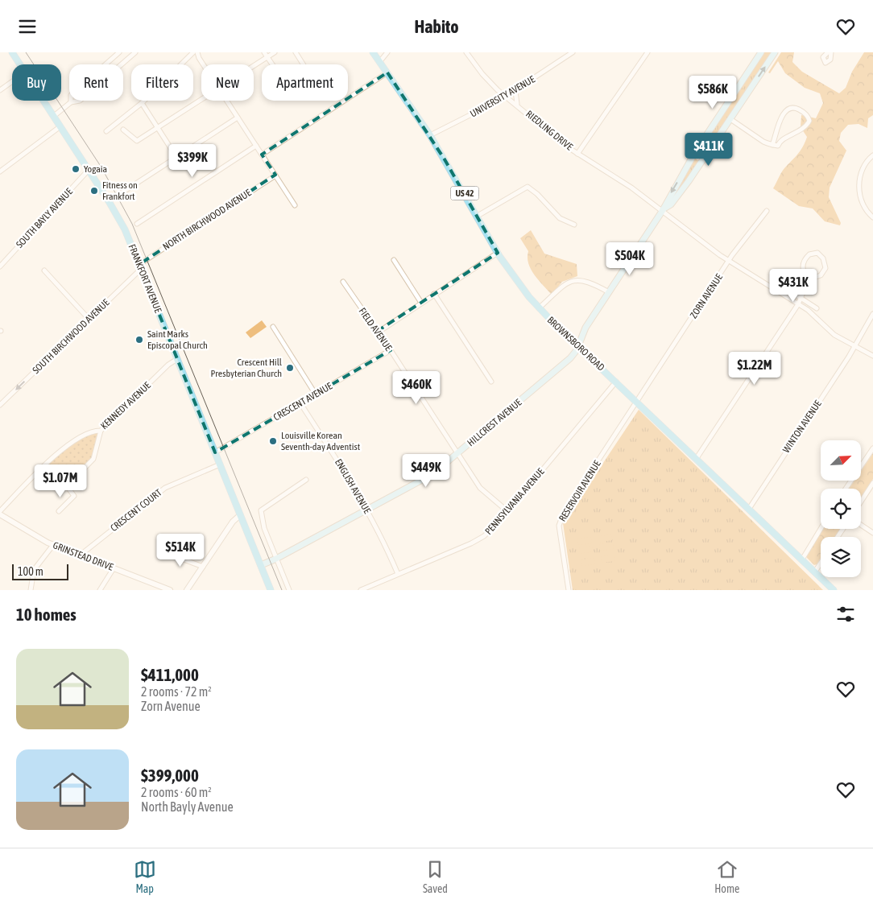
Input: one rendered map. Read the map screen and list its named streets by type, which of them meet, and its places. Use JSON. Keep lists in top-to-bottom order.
{
  "streets": {
    "main road": [
      "US 42",
      "FRANKFORT AVENUE",
      "BROWNSBORO ROAD",
      "HILLCREST AVENUE"
    ],
    "street": [
      "UNIVERSITY AVENUE",
      "RIEDLING DRIVE",
      "SOUTH BAYLY AVENUE",
      "NORTH BIRCHWOOD AVENUE",
      "ZORN AVENUE",
      "FIELD AVENUE",
      "SOUTH BIRCHWOOD AVENUE",
      "CRESCENT AVENUE",
      "KENNEDY AVENUE",
      "WINTON AVENUE",
      "ENGLISH AVENUE",
      "RESERVOIR AVENUE",
      "PENNSYLVANIA AVENUE",
      "CRESCENT COURT",
      "GRINSTEAD DRIVE"
    ]
  },
  "crossings": [
    ["UNIVERSITY AVENUE", "RIEDLING DRIVE"],
    ["UNIVERSITY AVENUE", "BROWNSBORO ROAD"],
    ["RIEDLING DRIVE", "HILLCREST AVENUE"],
    ["SOUTH BAYLY AVENUE", "FRANKFORT AVENUE"],
    ["NORTH BIRCHWOOD AVENUE", "FRANKFORT AVENUE"],
    ["NORTH BIRCHWOOD AVENUE", "SOUTH BIRCHWOOD AVENUE"],
    ["FRANKFORT AVENUE", "SOUTH BIRCHWOOD AVENUE"],
    ["FRANKFORT AVENUE", "CRESCENT AVENUE"],
    ["FRANKFORT AVENUE", "KENNEDY AVENUE"],
    ["FRANKFORT AVENUE", "HILLCREST AVENUE"],
    ["FRANKFORT AVENUE", "CRESCENT COURT"],
    ["ZORN AVENUE", "BROWNSBORO ROAD"],
    ["ZORN AVENUE", "RESERVOIR AVENUE"],
    ["FIELD AVENUE", "CRESCENT AVENUE"],
    ["FIELD AVENUE", "HILLCREST AVENUE"],
    ["FIELD AVENUE", "PENNSYLVANIA AVENUE"],
    ["BROWNSBORO ROAD", "HILLCREST AVENUE"],
    ["BROWNSBORO ROAD", "WINTON AVENUE"],
    ["BROWNSBORO ROAD", "RESERVOIR AVENUE"],
    ["BROWNSBORO ROAD", "PENNSYLVANIA AVENUE"],
    ["CRESCENT AVENUE", "ENGLISH AVENUE"],
    ["HILLCREST AVENUE", "ENGLISH AVENUE"],
    ["ENGLISH AVENUE", "PENNSYLVANIA AVENUE"],
    ["CRESCENT COURT", "GRINSTEAD DRIVE"]
  ],
  "one_way": ["SOUTH BIRCHWOOD AVENUE"],
  "places": [
    "Yogaia",
    "Fitness on Frankfort",
    "Saint Marks Episcopal Church",
    "Crescent Hill Presbyterian Church",
    "Louisville Korean Seventh-day Adventist"
  ],
  "scale_bar": "100 m",
  "north": "top right",
  "page": {
    "header": "Habito",
    "chip": [
      "Buy",
      "Rent",
      "Filters",
      "New",
      "Apartment"
    ],
    "price": [
      "$586K",
      "$411K",
      "$399K",
      "$504K",
      "$431K",
      "$1.22M",
      "$460K",
      "$449K",
      "$1.07M",
      "$514K"
    ],
    "scale": "100 m",
    "heading": "10 homes",
    "list": [
      {
        "name": "$411,000",
        "note": "2 rooms · 72 m² · Zorn Avenue"
      },
      {
        "name": "$399,000",
        "note": "2 rooms · 60 m² · North Bayly Avenue"
      }
    ],
    "tabs": ["Map", "Saved", "Home"]
  }
}
